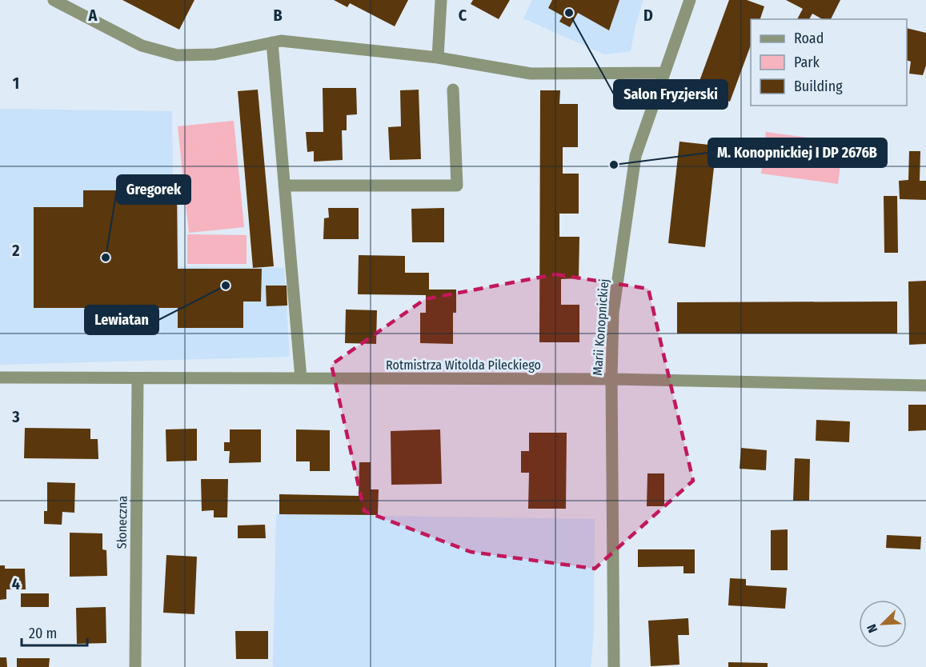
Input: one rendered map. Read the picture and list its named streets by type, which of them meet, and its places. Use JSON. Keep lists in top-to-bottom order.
{
  "streets": {
    "street": ["Marii Konopnickiej", "Rotmistrza Witolda Pileckiego", "Słoneczna"]
  },
  "crossings": [
    ["Marii Konopnickiej", "Rotmistrza Witolda Pileckiego"],
    ["Rotmistrza Witolda Pileckiego", "Słoneczna"]
  ],
  "places": [
    "Salon Fryzjerski",
    "M. Konopnickiej I DP 2676B",
    "Gregorek",
    "Lewiatan"
  ],
  "legend": ["Road", "Park", "Building"],
  "scale_bar": "20 m",
  "north": "bottom left",
  "grid": {
    "columns": [
      "A",
      "B",
      "C",
      "D"
    ],
    "rows": [
      "1",
      "2",
      "3",
      "4"
    ]
  }
}
